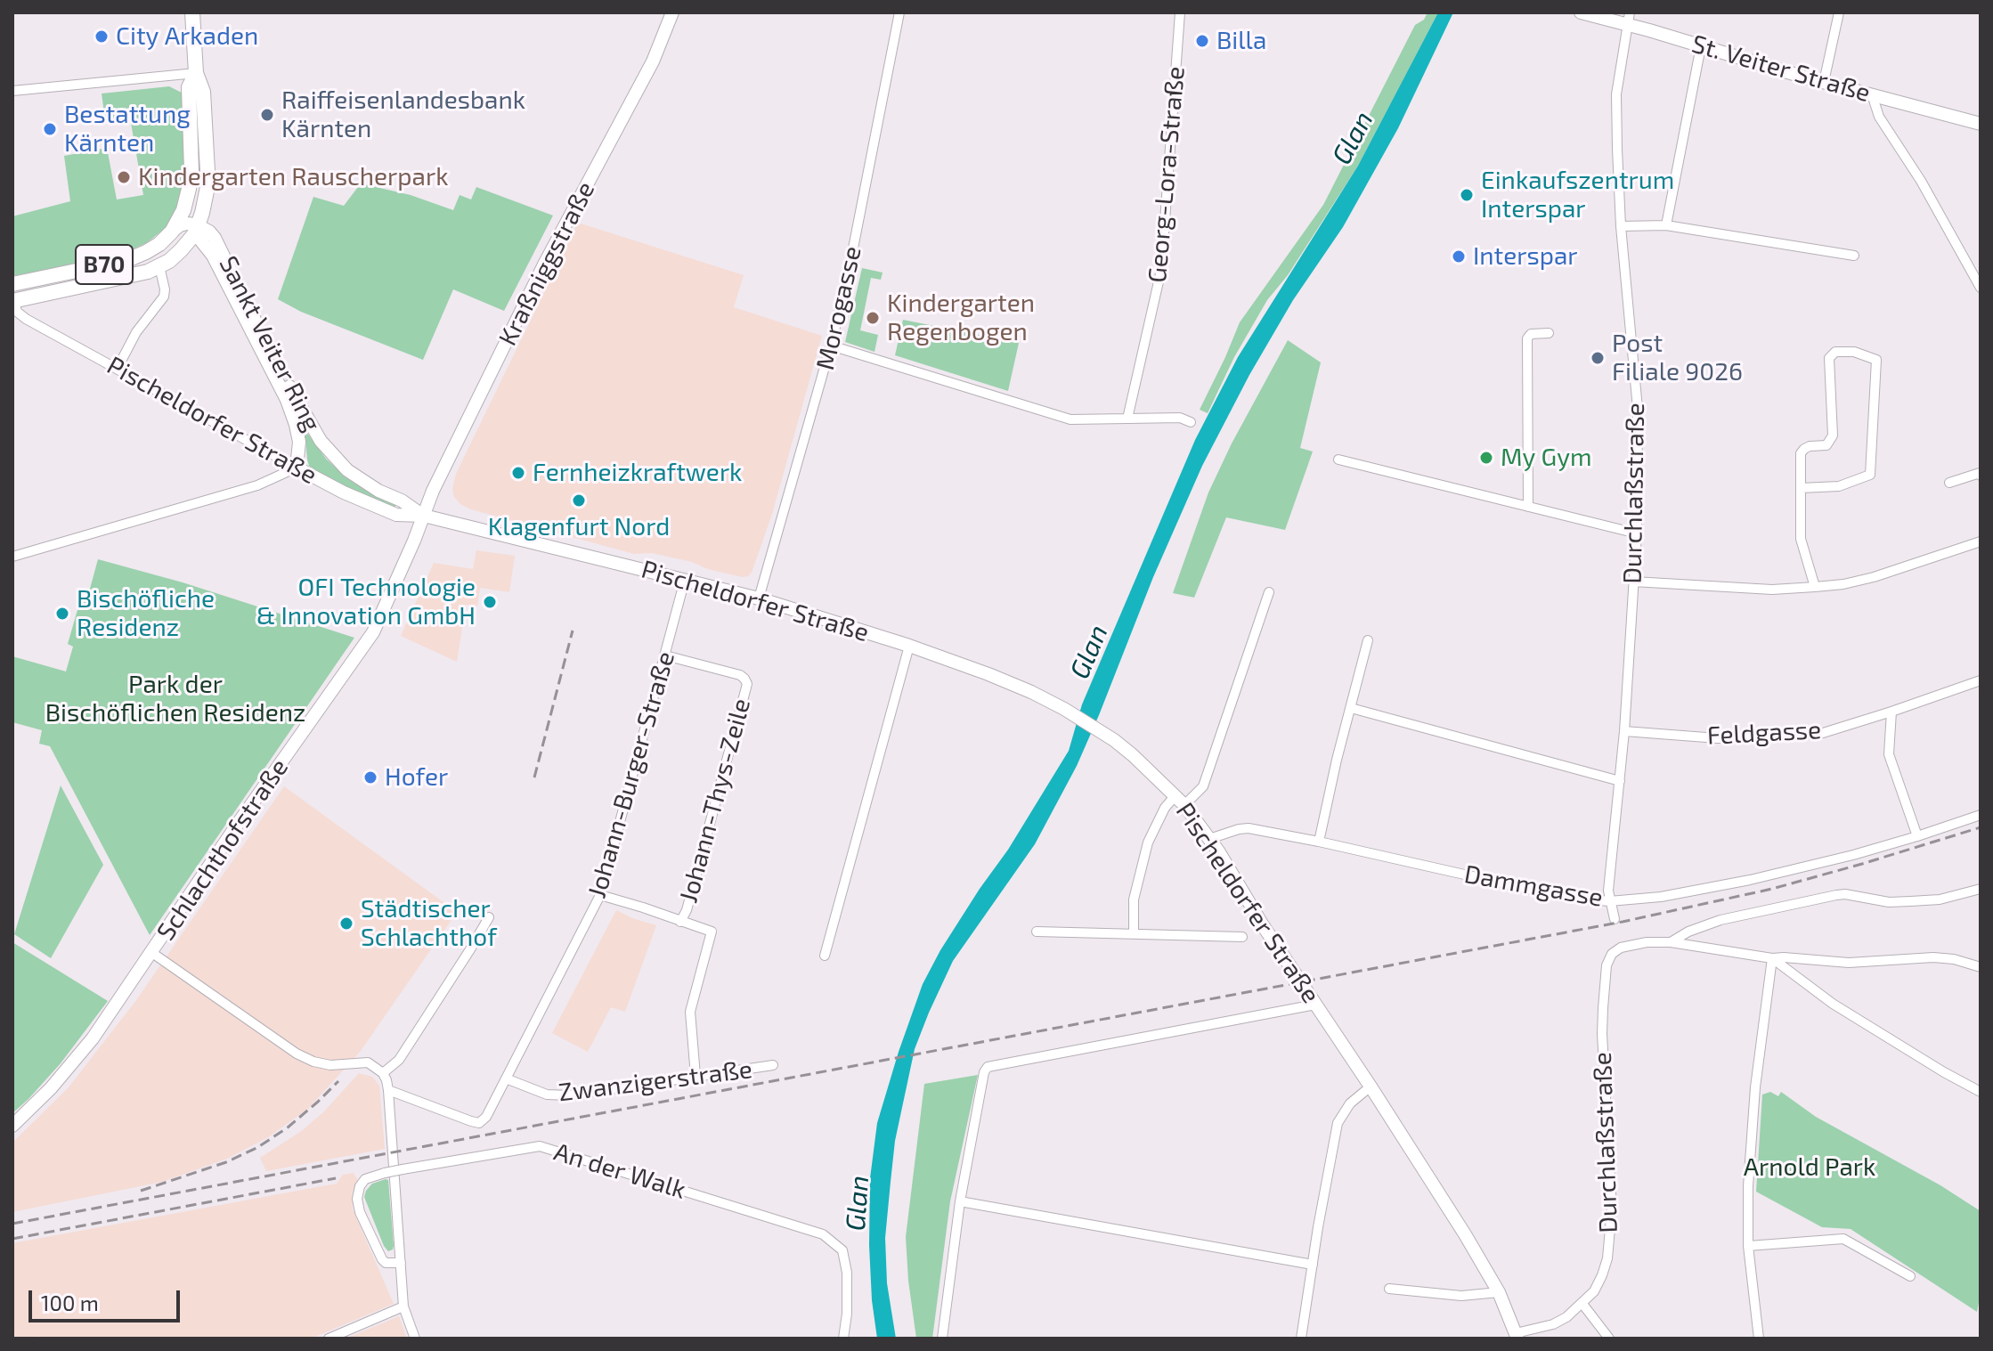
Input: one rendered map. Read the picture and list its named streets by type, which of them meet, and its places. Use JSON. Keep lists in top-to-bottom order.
{
  "streets": {
    "main road": [
      "St. Veiter Straße",
      "Kraßniggstraße",
      "B70",
      "Sankt Veiter Ring",
      "Pischeldorfer Straße",
      "Schlachthofstraße"
    ],
    "street": [
      "Georg-Lora-Straße",
      "Morogasse",
      "Durchlaßstraße",
      "Feldgasse",
      "Johann-Burger-Straße",
      "Johann-Thys-Zeile",
      "Dammgasse",
      "Zwanzigerstraße",
      "An der Walk"
    ]
  },
  "crossings": [
    ["St. Veiter Straße", "Durchlaßstraße"],
    ["Kraßniggstraße", "Pischeldorfer Straße"],
    ["Kraßniggstraße", "Schlachthofstraße"],
    ["B70", "Sankt Veiter Ring"],
    ["B70", "Pischeldorfer Straße"],
    ["Morogasse", "Pischeldorfer Straße"],
    ["Sankt Veiter Ring", "Pischeldorfer Straße"],
    ["Pischeldorfer Straße", "Durchlaßstraße"],
    ["Pischeldorfer Straße", "Johann-Burger-Straße"],
    ["Pischeldorfer Straße", "Schlachthofstraße"],
    ["Pischeldorfer Straße", "Dammgasse"],
    ["Durchlaßstraße", "Feldgasse"],
    ["Durchlaßstraße", "Dammgasse"],
    ["Johann-Burger-Straße", "Johann-Thys-Zeile"],
    ["Johann-Burger-Straße", "Zwanzigerstraße"]
  ],
  "water": ["Glan"],
  "parks": ["Park der Bischöflichen Residenz", "Arnold Park"],
  "places": [
    "City Arkaden",
    "Billa",
    "Raiffeisenlandesbank Kärnten",
    "Bestattung Kärnten",
    "Kindergarten Rauscherpark",
    "Einkaufszentrum Interspar",
    "Interspar",
    "Kindergarten Regenbogen",
    "Post Filiale 9026",
    "My Gym",
    "Fernheizkraftwerk",
    "Klagenfurt Nord",
    "OFI Technologie & Innovation GmbH",
    "Bischöfliche Residenz",
    "Hofer",
    "Städtischer Schlachthof"
  ],
  "scale_bar": "100 m"
}
